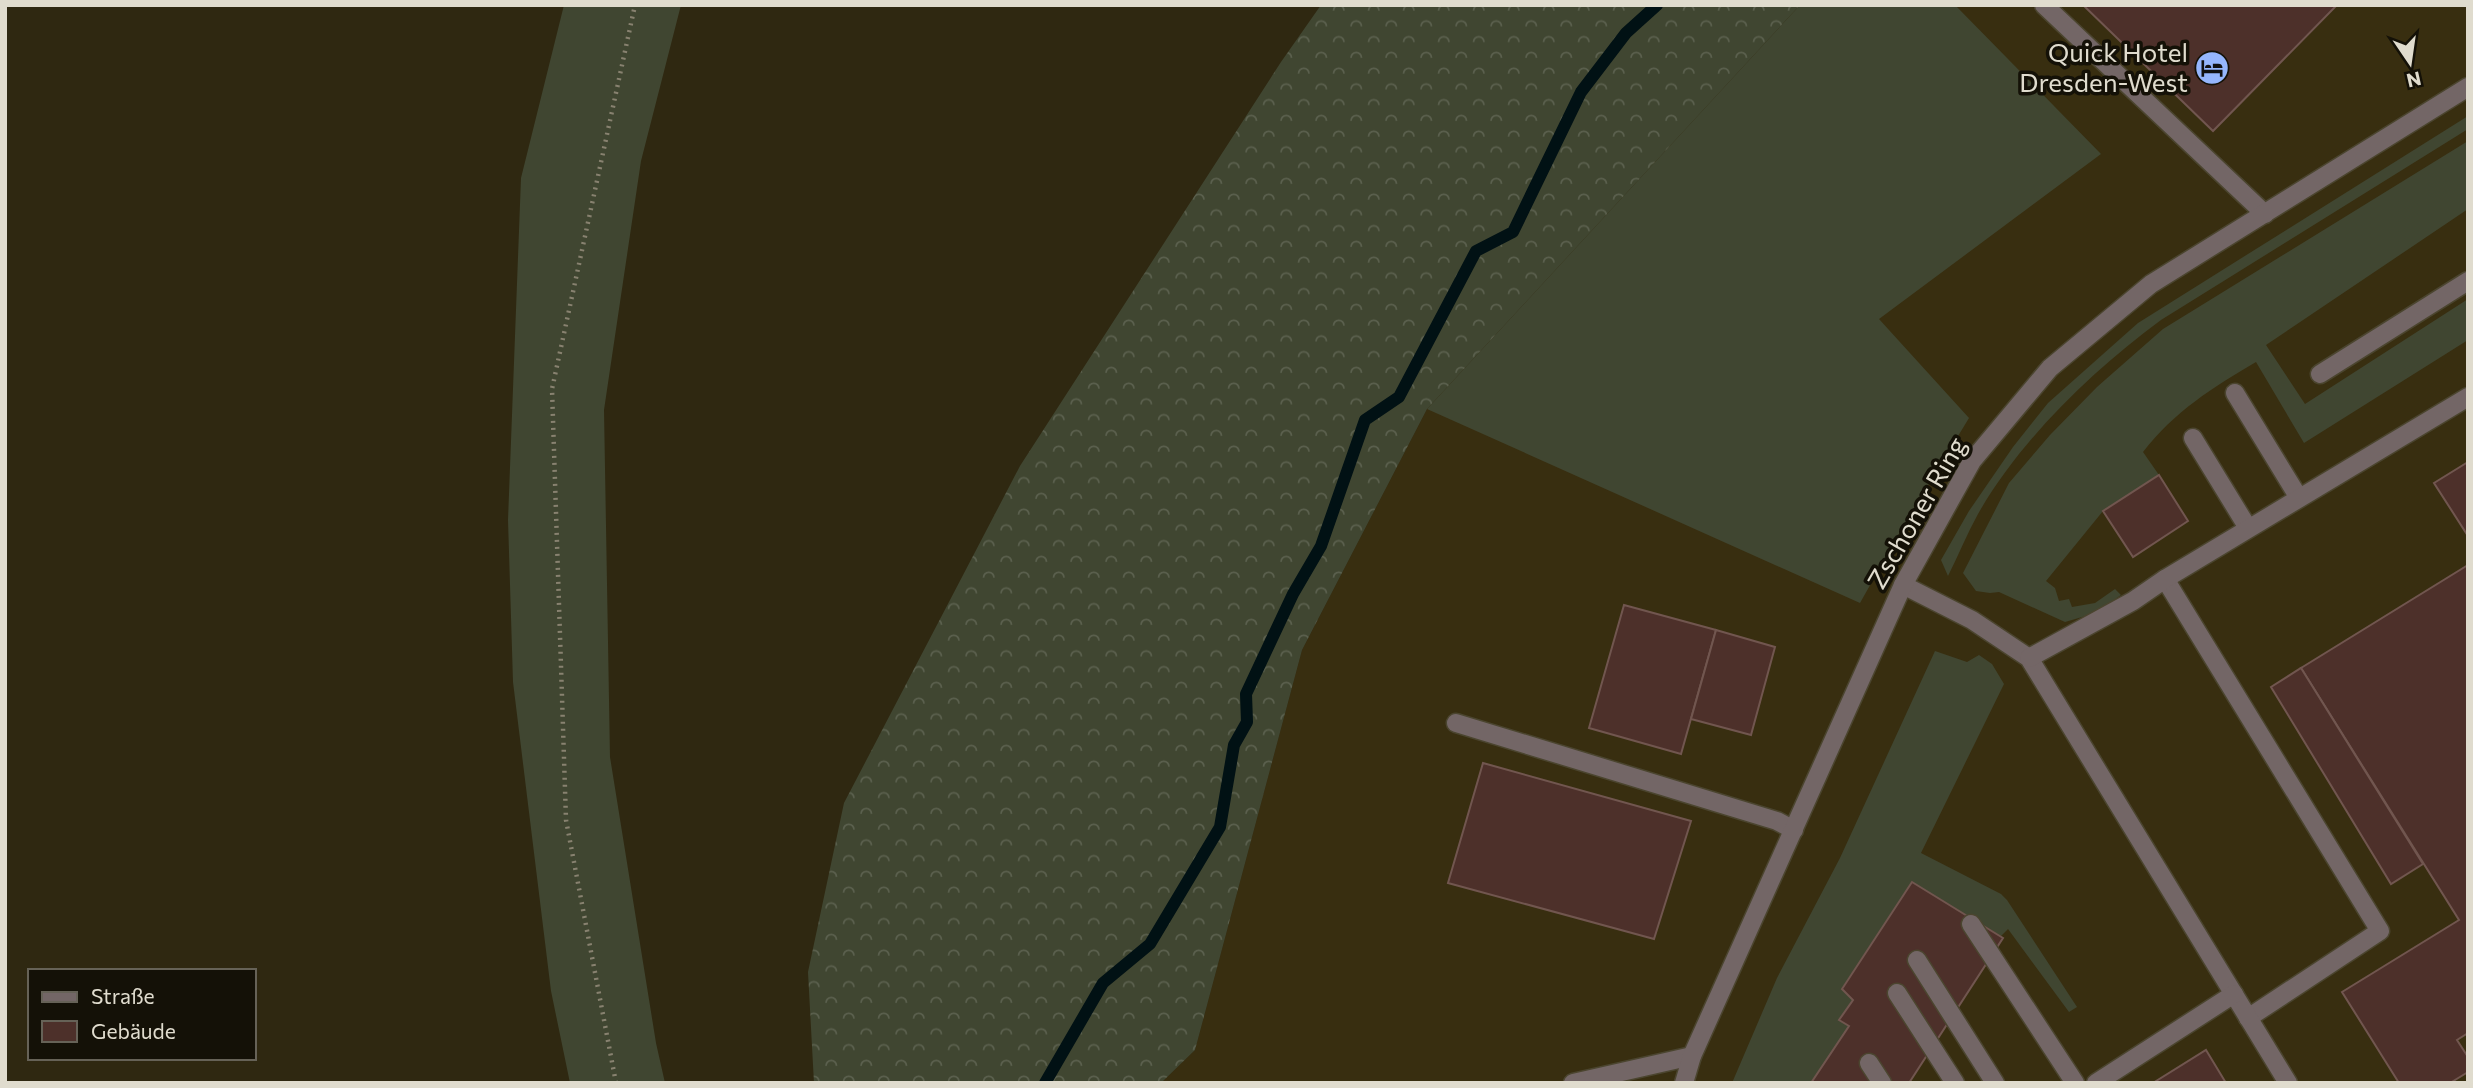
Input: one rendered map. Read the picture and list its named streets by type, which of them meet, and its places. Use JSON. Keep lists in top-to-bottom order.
{
  "streets": {
    "street": ["Zschoner Ring"]
  },
  "places": {
    "hotel": ["Quick Hotel Dresden-West"]
  },
  "legend": ["Straße", "Gebäude"],
  "north": "bottom"
}
